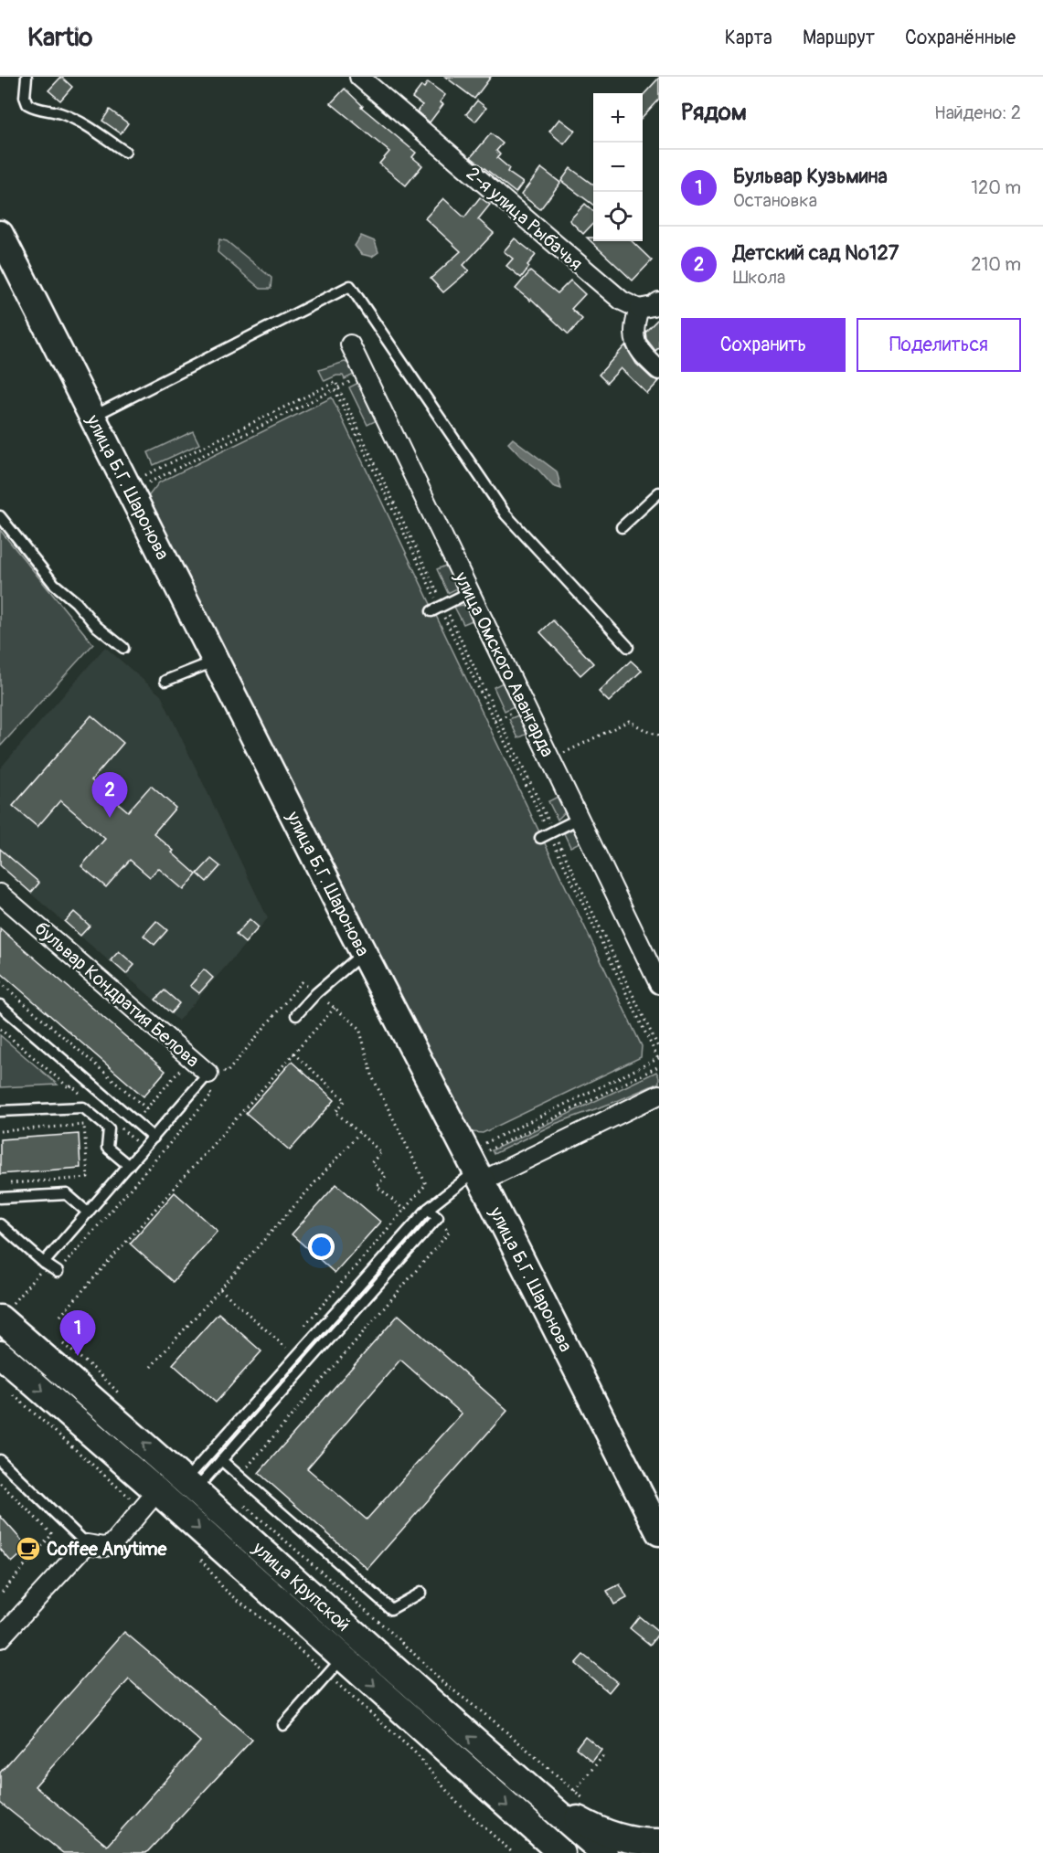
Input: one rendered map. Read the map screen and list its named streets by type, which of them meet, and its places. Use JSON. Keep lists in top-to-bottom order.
{
  "streets": {
    "main road": ["улица Б.Г. Шаронова", "улица Крупской"],
    "street": ["2-я улица Рыбачья", "улица Омского Авангарда", "бульвар Кондратия Белова"]
  },
  "places": {
    "cafe": ["Coffee Anytime"]
  },
  "page": {
    "header": "Kartio",
    "nav": ["Карта", "Маршрут", "Сохранённые"],
    "heading": ["Рядом", "Найдено: 2"],
    "map_buttons": ["+", "−"],
    "list": [
      {
        "mark": "1",
        "name": "Бульвар Кузьмина",
        "note": "Остановка",
        "value": "120 m"
      },
      {
        "mark": "2",
        "name": "Детский сад №127",
        "note": "Школа",
        "value": "210 m"
      }
    ],
    "buttons": ["Сохранить", "Поделиться"],
    "pins": ["2", "1"]
  }
}
